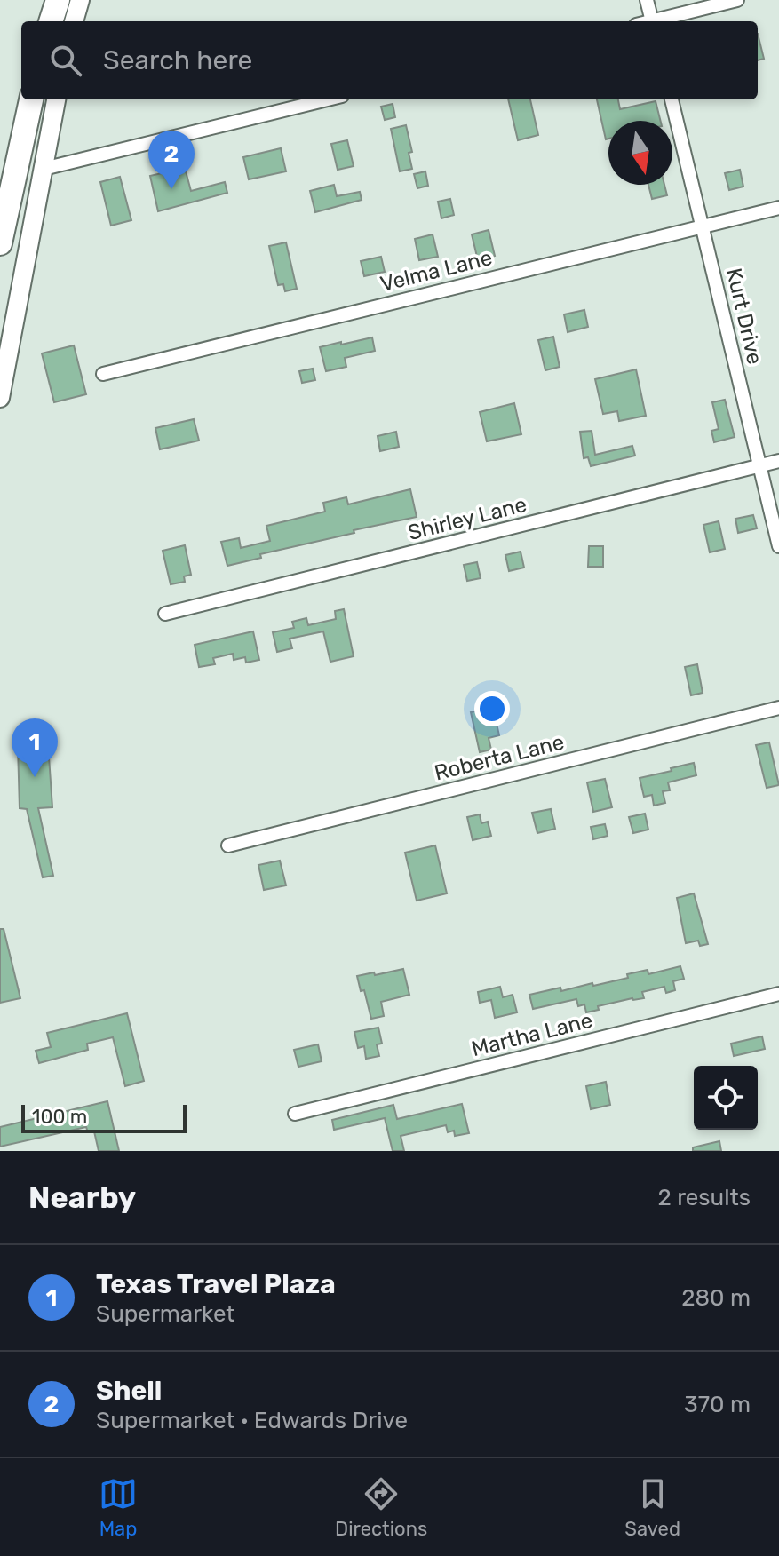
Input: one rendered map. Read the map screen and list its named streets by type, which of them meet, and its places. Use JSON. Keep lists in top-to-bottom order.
{
  "streets": {
    "street": [
      "Velma Lane",
      "Kurt Drive",
      "Shirley Lane",
      "Roberta Lane",
      "Martha Lane"
    ]
  },
  "crossings": [
    ["Velma Lane", "Kurt Drive"],
    ["Kurt Drive", "Shirley Lane"]
  ],
  "scale_bar": "100 m",
  "north": "bottom",
  "page": {
    "search": "Search here",
    "pins": ["2", "1"],
    "scale": "100 m",
    "heading": ["Nearby", "2 results"],
    "list": [
      {
        "mark": "1",
        "name": "Texas Travel Plaza",
        "note": "Supermarket",
        "value": "280 m"
      },
      {
        "mark": "2",
        "name": "Shell",
        "note": "Supermarket · Edwards Drive",
        "value": "370 m"
      }
    ],
    "nav": ["Map", "Directions", "Saved"]
  }
}
